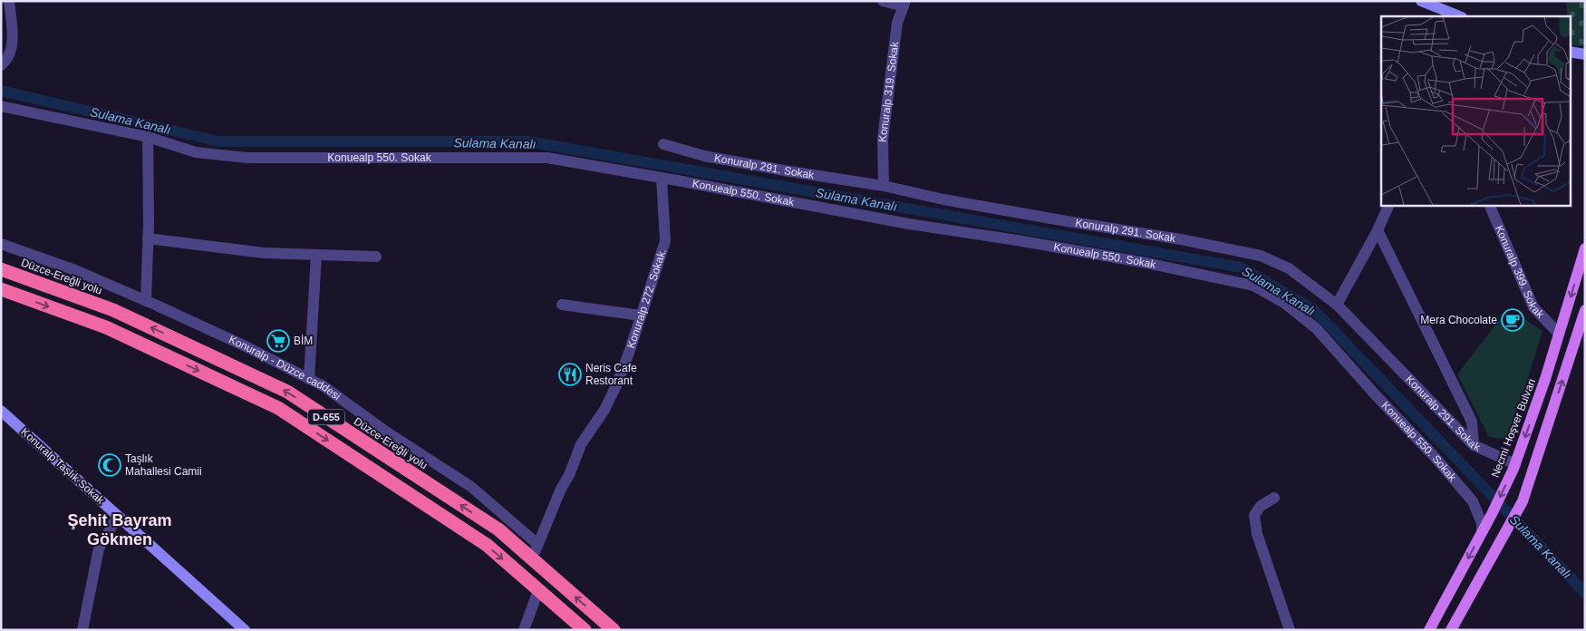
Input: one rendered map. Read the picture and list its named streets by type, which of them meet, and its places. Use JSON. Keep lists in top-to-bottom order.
{
  "streets": {
    "highway": ["Düzce-Ereğli yolu", "D-655"],
    "main road": ["Necmi Hoşver Bulvarı"],
    "street": [
      "Konuralp 319. Sokak",
      "Konuealp 550. Sokak",
      "Konuralp 291. Sokak",
      "Konuralp 399. Sokak",
      "Konuralp 272. Sokak.",
      "Konuralp - Düzce caddesi",
      "Konuralp Taşlık Sokak"
    ]
  },
  "crossings": [
    ["Konuralp 319. Sokak", "Konuralp 291. Sokak"],
    ["Konuealp 550. Sokak", "Konuralp 272. Sokak."],
    ["Konuealp 550. Sokak", "Necmi Hoşver Bulvarı"],
    ["Konuralp 291. Sokak", "Necmi Hoşver Bulvarı"],
    ["Konuralp 399. Sokak", "Necmi Hoşver Bulvarı"],
    ["Düzce-Ereğli yolu", "Konuralp 272. Sokak."],
    ["Konuralp 272. Sokak.", "Konuralp - Düzce caddesi"]
  ],
  "districts": ["Şehit Bayram Gökmen"],
  "water": ["Sulama Kanalı"],
  "places": {
    "cafe": ["Mera Chocolate"],
    "supermarket": ["BİM"],
    "restaurant": ["Neris Cafe Restorant"],
    "mosque": ["Taşlık Mahallesi Camii"]
  }
}
